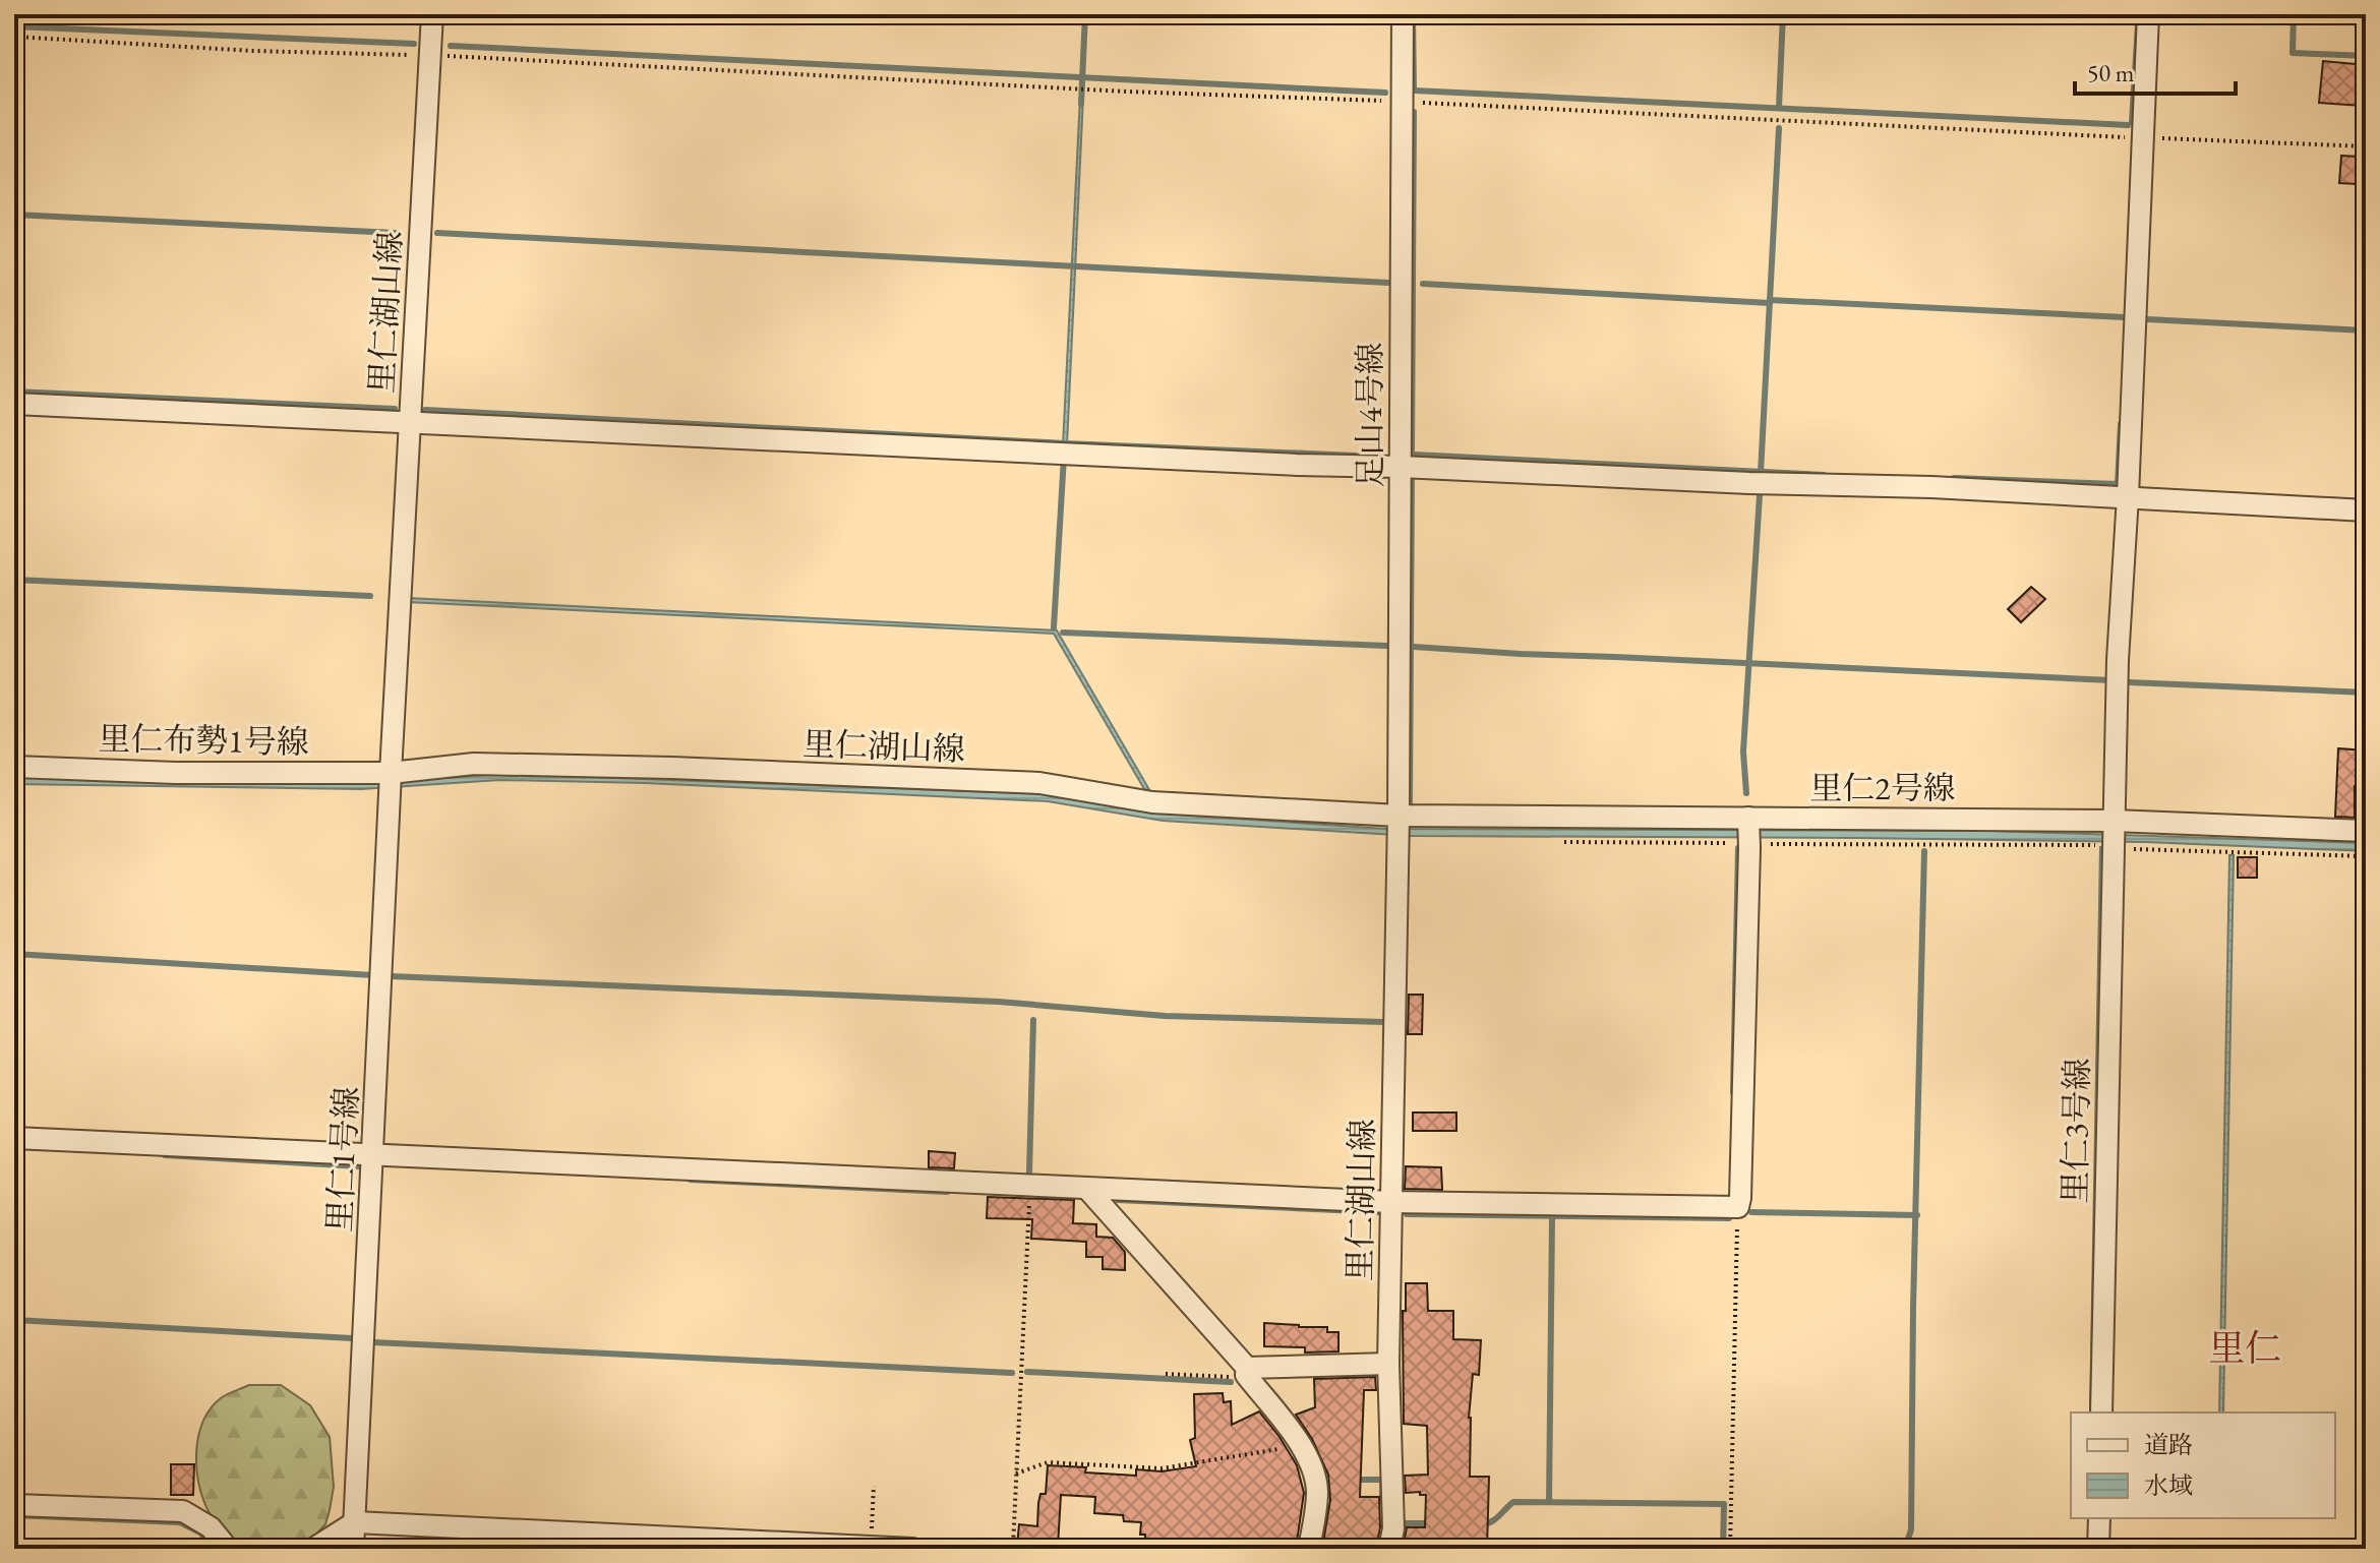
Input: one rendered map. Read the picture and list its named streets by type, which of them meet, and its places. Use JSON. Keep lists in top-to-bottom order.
{
  "streets": {
    "street": [
      "里仁湖山線",
      "足山4号線",
      "里仁布勢1号線",
      "里仁2号線",
      "里仁3号線",
      "里仁1号線"
    ]
  },
  "crossings": [
    ["里仁湖山線", "足山4号線"],
    ["里仁湖山線", "里仁布勢1号線"],
    ["里仁湖山線", "里仁2号線"],
    ["里仁湖山線", "里仁1号線"],
    ["足山4号線", "里仁2号線"],
    ["里仁布勢1号線", "里仁1号線"],
    ["里仁2号線", "里仁3号線"]
  ],
  "districts": ["里仁"],
  "legend": ["道路", "水域"],
  "scale_bar": "50 m"
}
